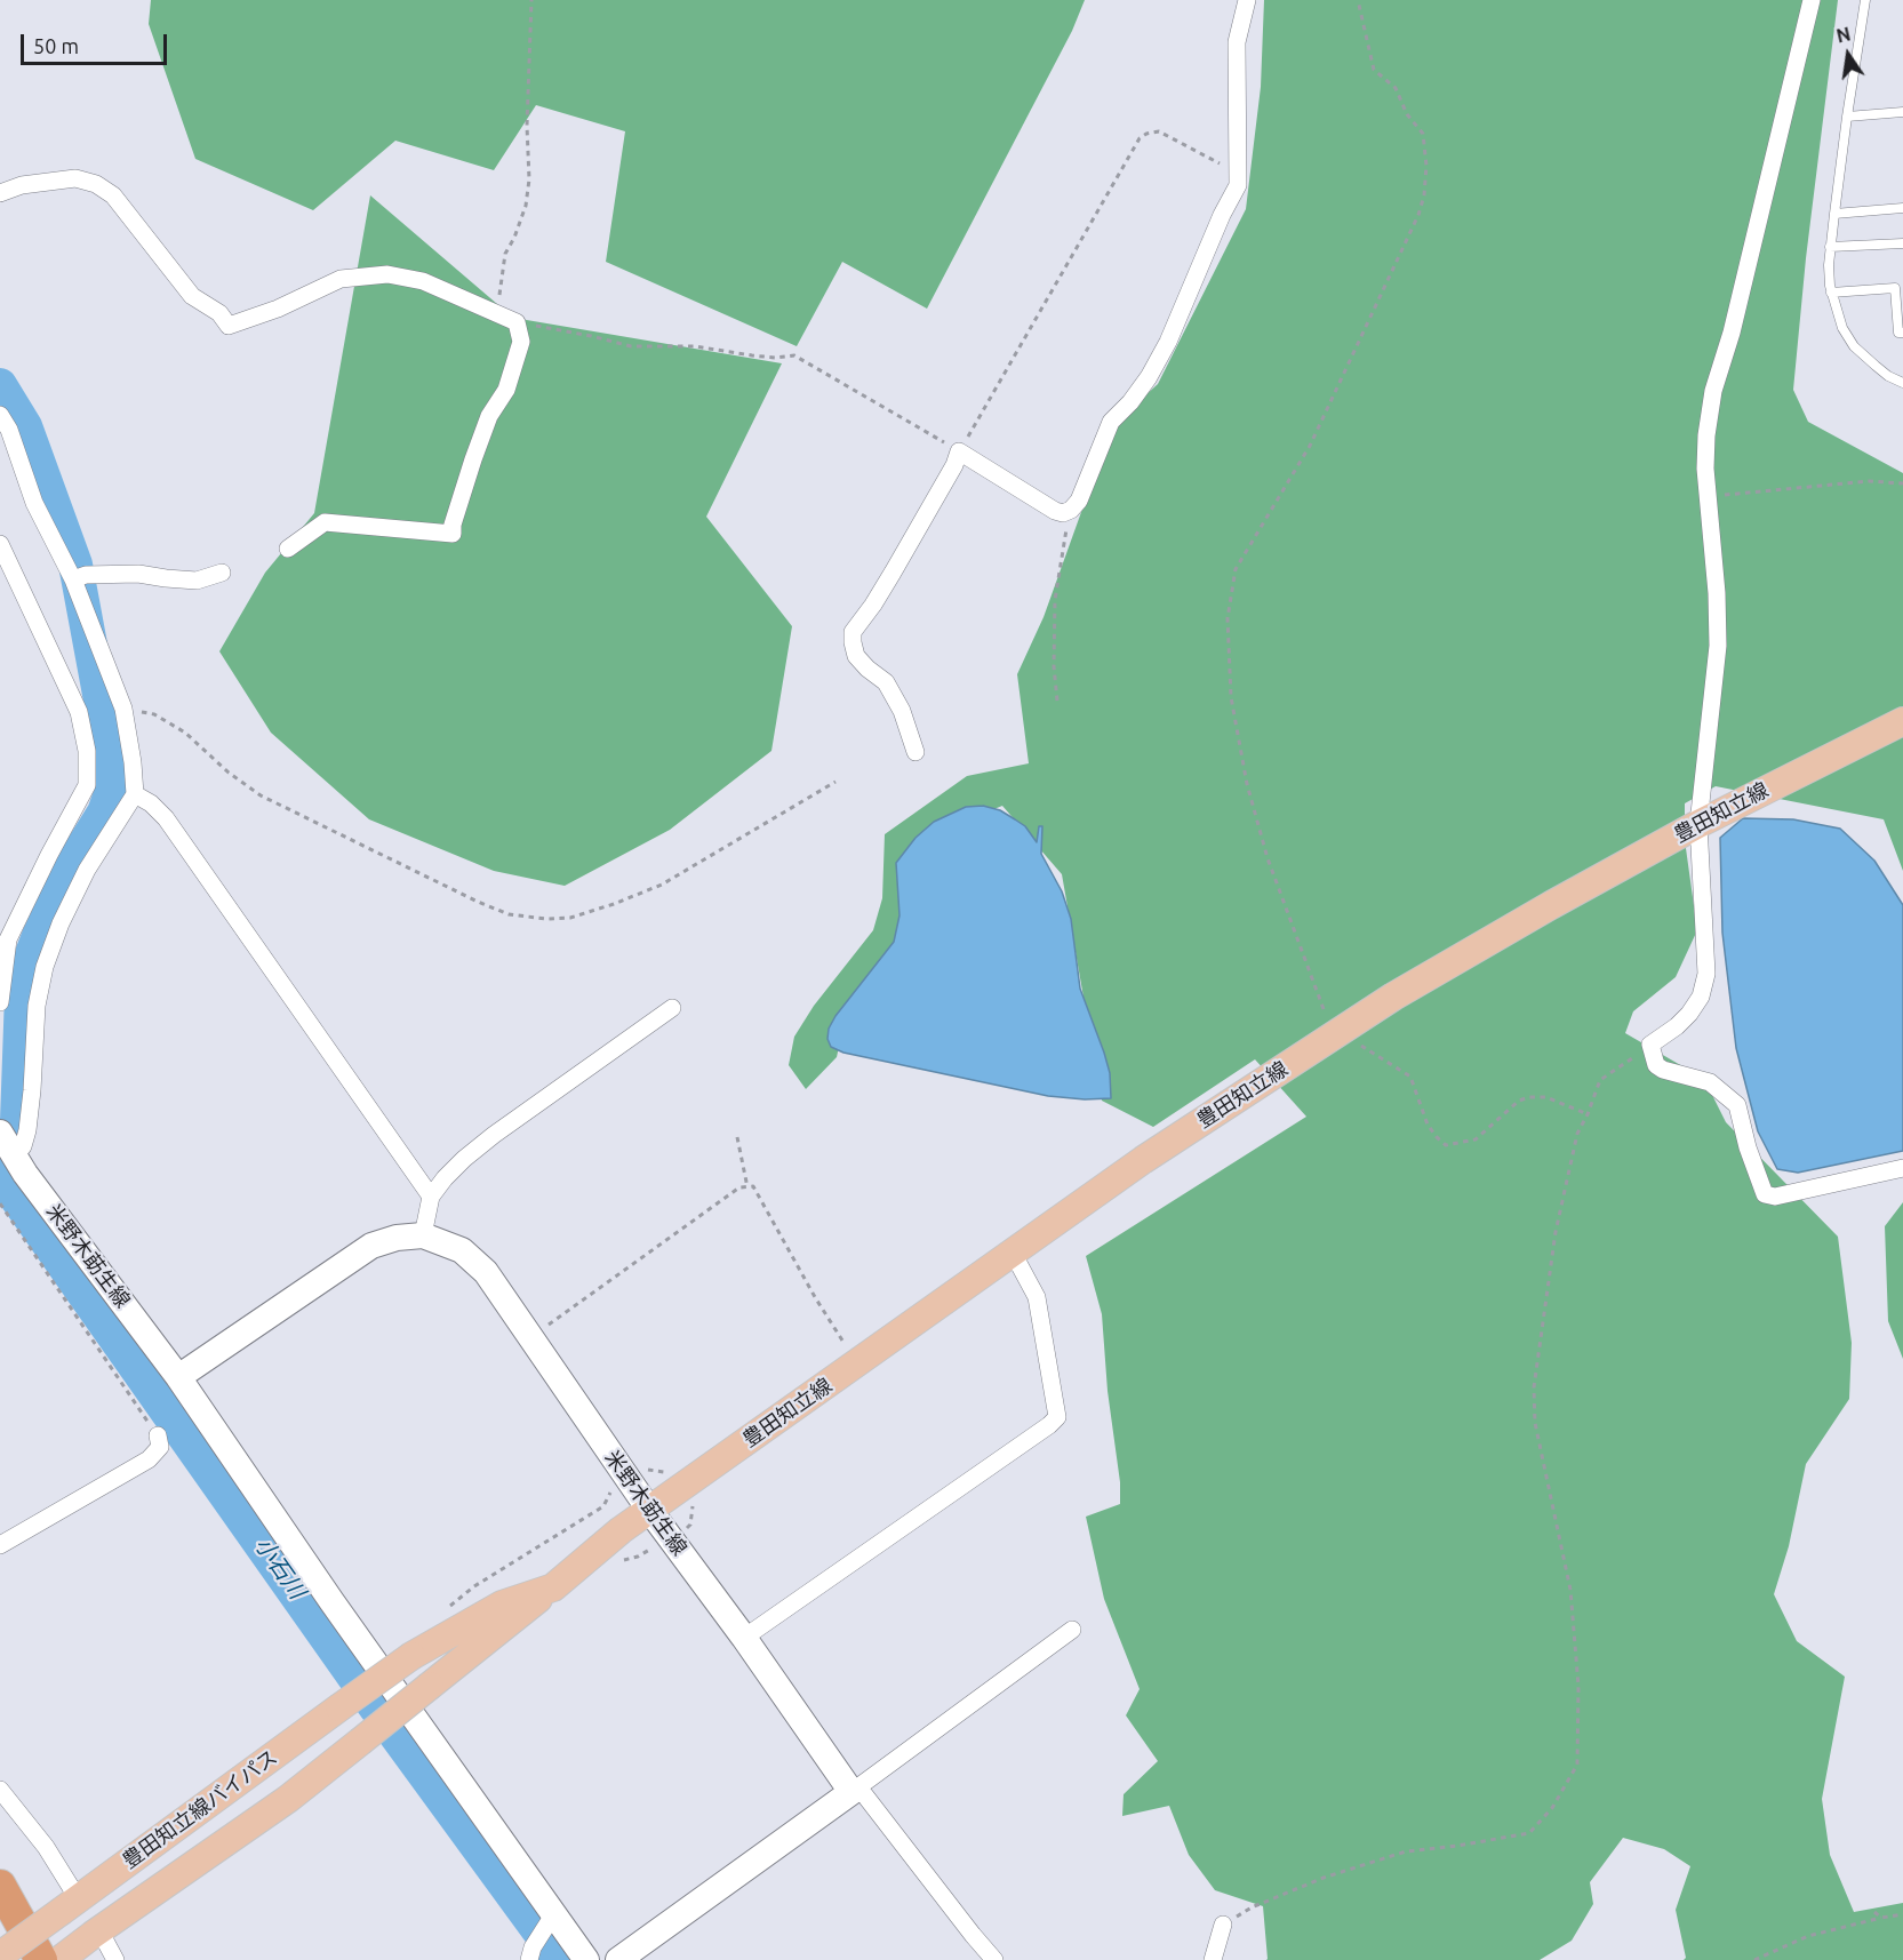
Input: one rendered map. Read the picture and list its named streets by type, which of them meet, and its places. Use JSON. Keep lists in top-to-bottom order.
{
  "streets": {
    "main road": ["豊田知立線", "米野木莇生線", "豊田知立線バイパス"]
  },
  "crossings": [
    ["豊田知立線", "米野木莇生線"],
    ["豊田知立線", "豊田知立線バイパス"]
  ],
  "water": ["小石川"],
  "scale_bar": "50 m",
  "north": "top"
}
